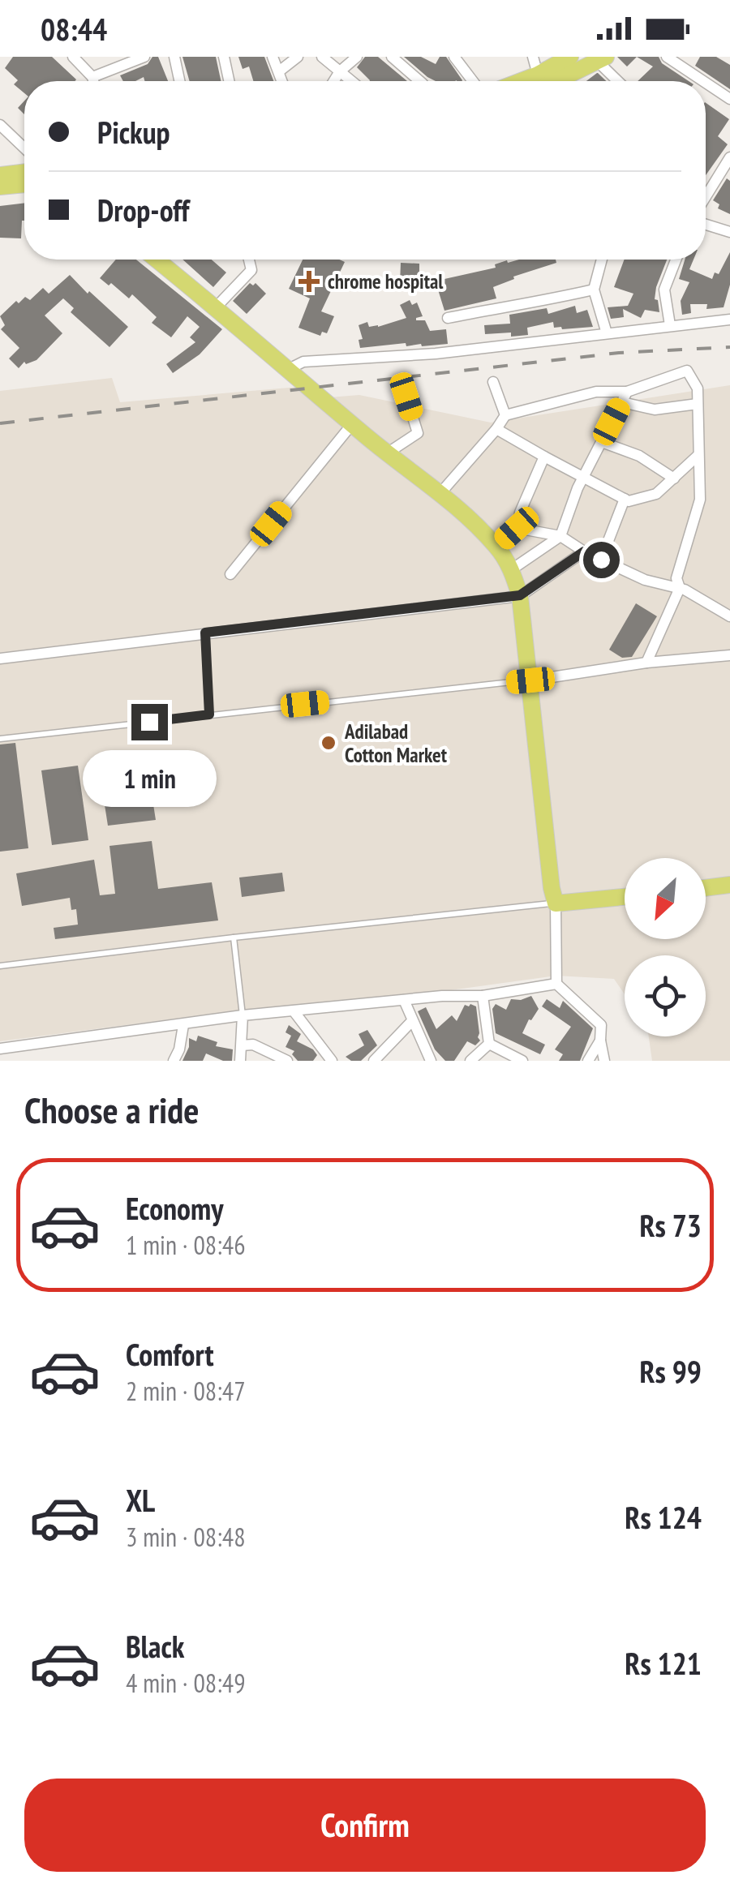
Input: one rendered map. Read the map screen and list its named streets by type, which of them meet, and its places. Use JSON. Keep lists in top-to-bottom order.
{
  "places": {
    "health": ["chrome hospital"],
    "other": ["Adilabad Cotton Market"]
  },
  "north": "bottom left",
  "page": {
    "status": "08:44",
    "banner": ["Pickup", "Drop-off"],
    "bubble": "1 min",
    "heading": "Choose a ride",
    "list": [
      {
        "name": "Economy",
        "note": "1 min · 08:46",
        "value": "Rs 73"
      },
      {
        "name": "Comfort",
        "note": "2 min · 08:47",
        "value": "Rs 99"
      },
      {
        "name": "XL",
        "note": "3 min · 08:48",
        "value": "Rs 124"
      },
      {
        "name": "Black",
        "note": "4 min · 08:49",
        "value": "Rs 121"
      }
    ],
    "buttons": "Confirm"
  }
}
